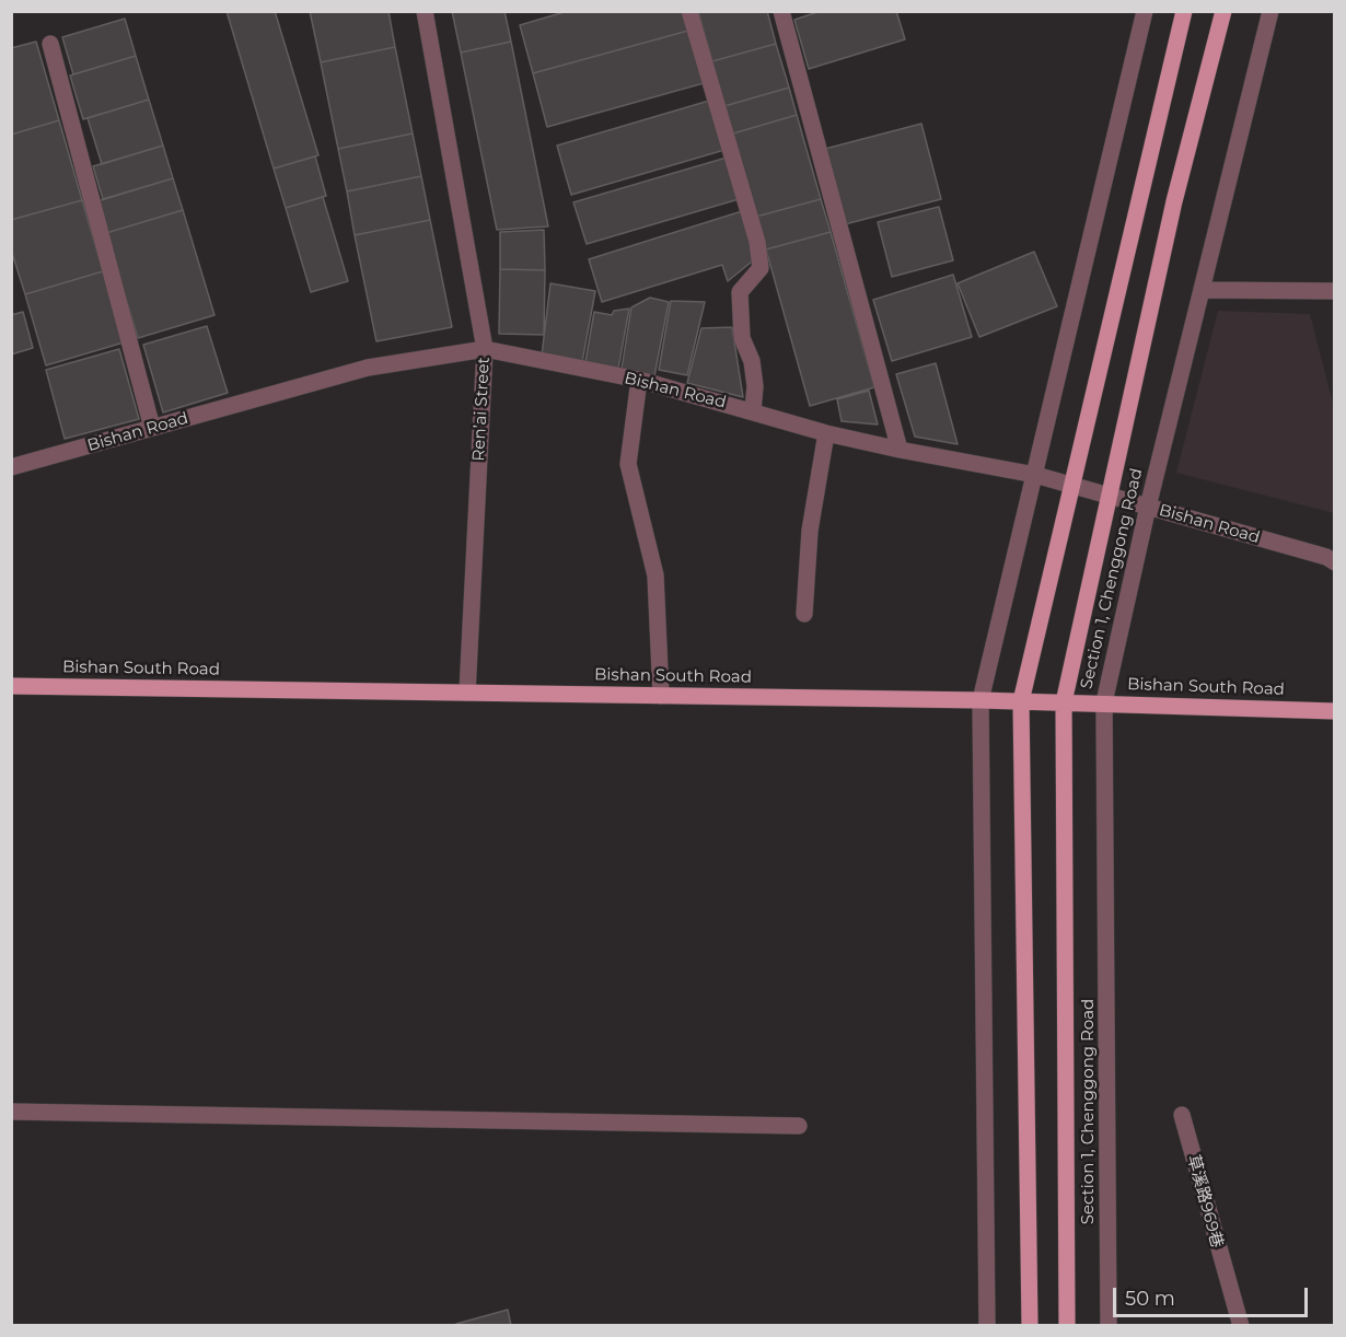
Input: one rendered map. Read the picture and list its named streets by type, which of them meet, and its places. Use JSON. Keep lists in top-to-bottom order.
{
  "streets": {
    "main road": ["Section 1, Chenggong Road", "Bishan South Road"],
    "street": ["Bishan Road", "Ren’ai Street", "草溪路969巷"]
  },
  "crossings": [
    ["Bishan Road", "Ren’ai Street"],
    ["Bishan Road", "Section 1, Chenggong Road"],
    ["Ren’ai Street", "Bishan South Road"],
    ["Section 1, Chenggong Road", "Bishan South Road"]
  ],
  "scale_bar": "50 m"
}
